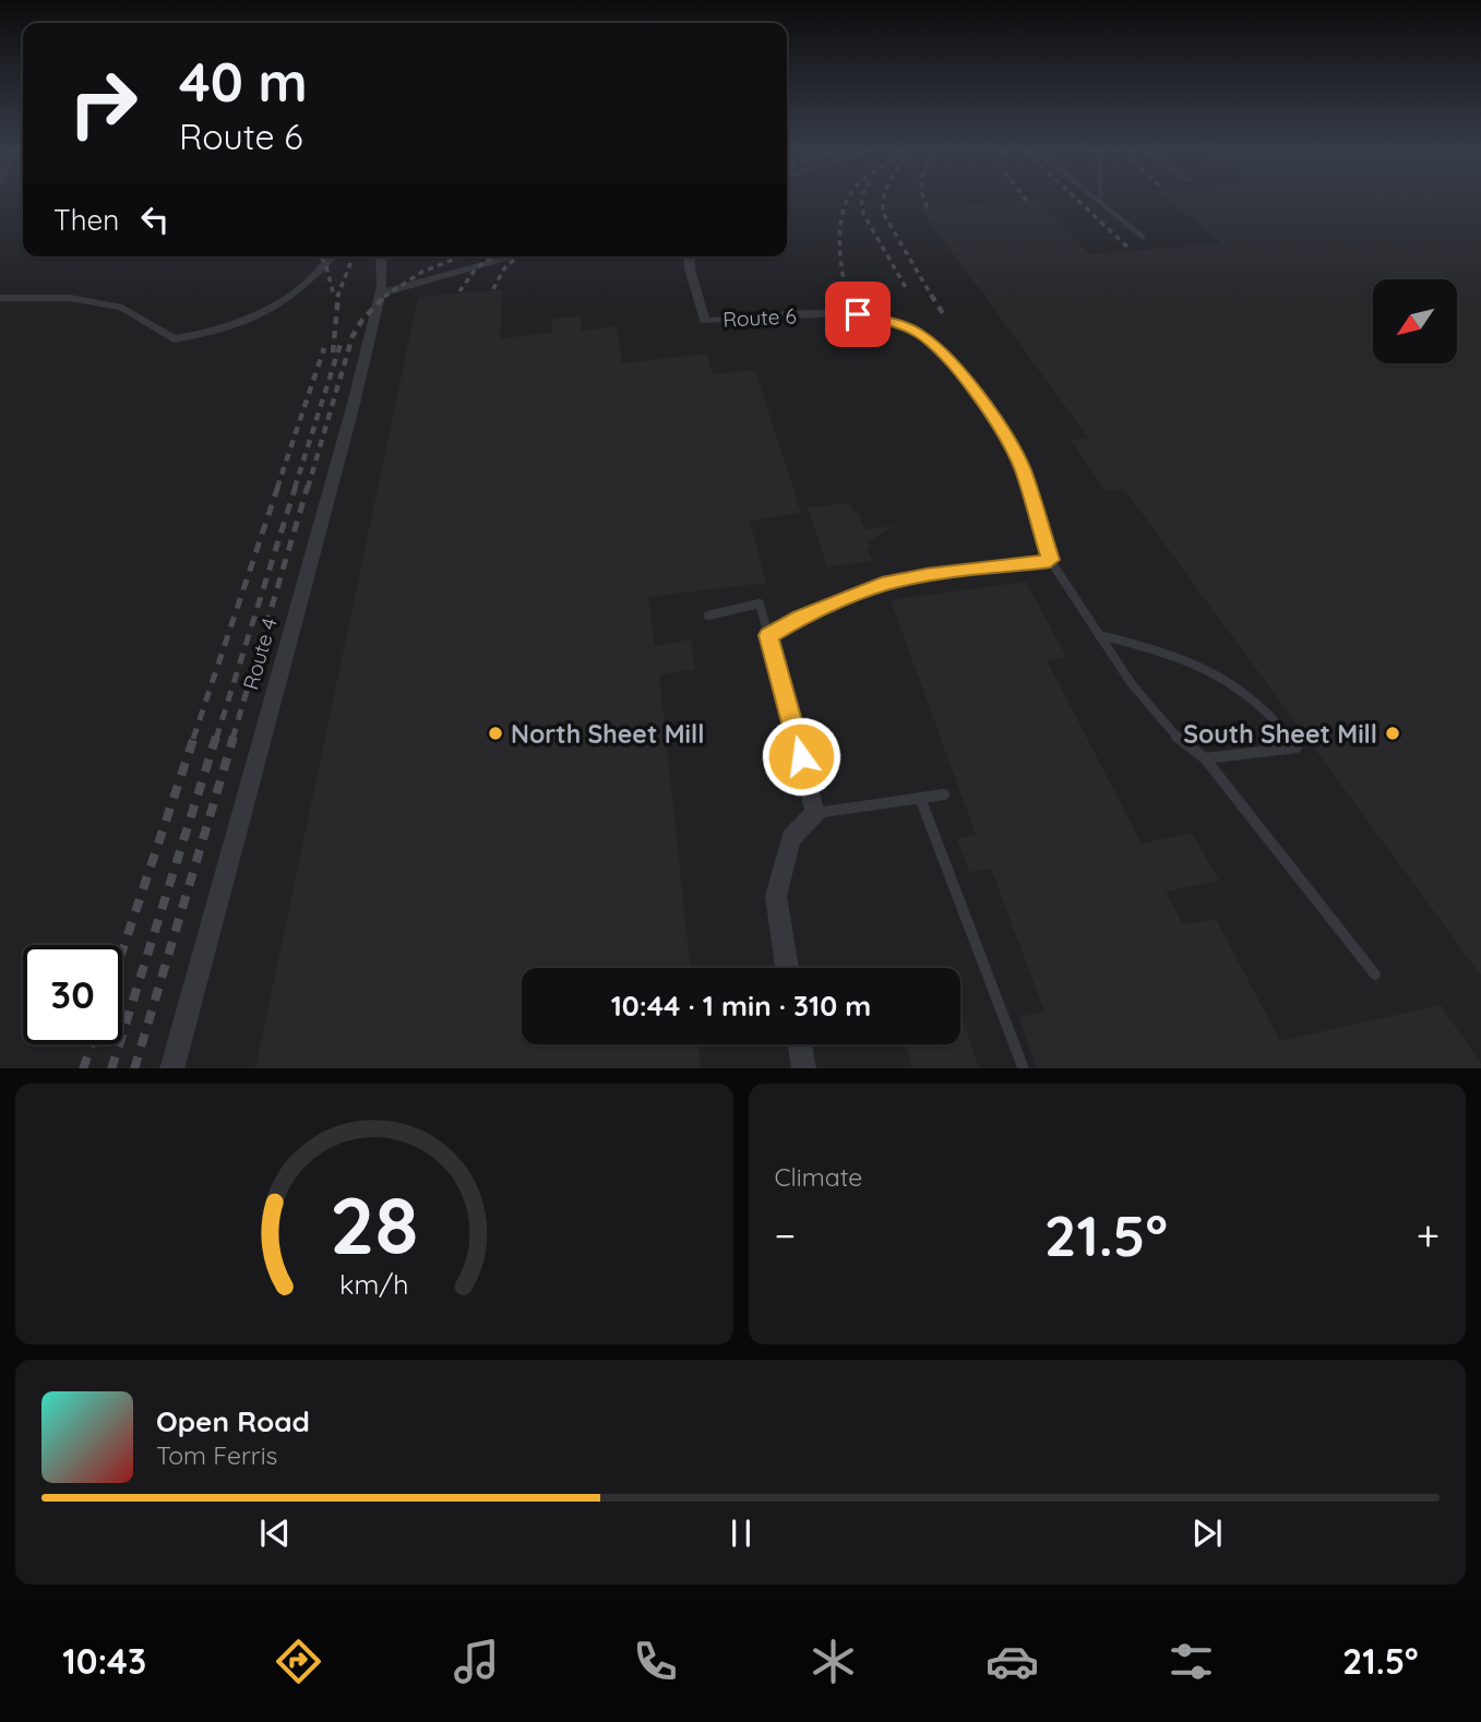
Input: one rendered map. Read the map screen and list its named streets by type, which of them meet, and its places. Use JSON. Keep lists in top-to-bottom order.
{
  "streets": {
    "street": ["Route 6", "Route 4"]
  },
  "places": ["North Sheet Mill", "South Sheet Mill"],
  "north": "bottom left",
  "page": {
    "turn": ["40 m", "Route 6"],
    "then": "Then",
    "limit": "30",
    "trip": "10:44 · 1 min · 310 m",
    "tile": "Climate",
    "heat": ["−", "21.5°", "+"],
    "song": ["Open Road", "Tom Ferris"],
    "tabs": ["10:43", "21.5°"],
    "gauge": ["28", "km/h"]
  }
}
